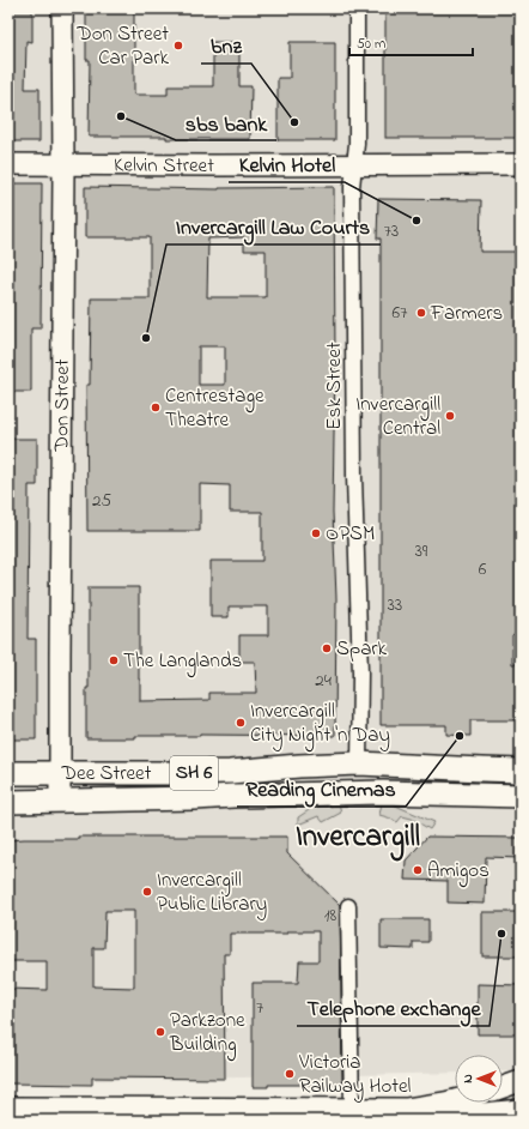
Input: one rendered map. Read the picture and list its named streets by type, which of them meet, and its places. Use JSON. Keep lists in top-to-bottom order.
{
  "streets": {
    "main road": ["Dee Street", "SH 6"],
    "street": ["Kelvin Street", "Esk Street", "Don Street"]
  },
  "crossings": [
    ["Kelvin Street", "Esk Street"],
    ["Kelvin Street", "Don Street"],
    ["Esk Street", "Dee Street"],
    ["Don Street", "Dee Street"]
  ],
  "districts": ["Invercargill"],
  "places": [
    "Don Street Car Park",
    "sbs bank",
    "bnz",
    "Kelvin Hotel",
    "Farmers",
    "Invercargill Law Courts",
    "Centrestage Theatre",
    "Invercargill Central",
    "OPSM",
    "Spark",
    "The Langlands",
    "Invercargill City Night 'n Day",
    "Reading Cinemas",
    "Amigos",
    "Invercargill Public Library",
    "Telephone exchange",
    "Parkzone Building",
    "Victoria Railway Hotel"
  ],
  "house_numbers": [
    "73",
    "67",
    "25",
    "39",
    "6",
    "33",
    "24",
    "18",
    "7"
  ],
  "scale_bar": "50 m",
  "north": "left"
}
